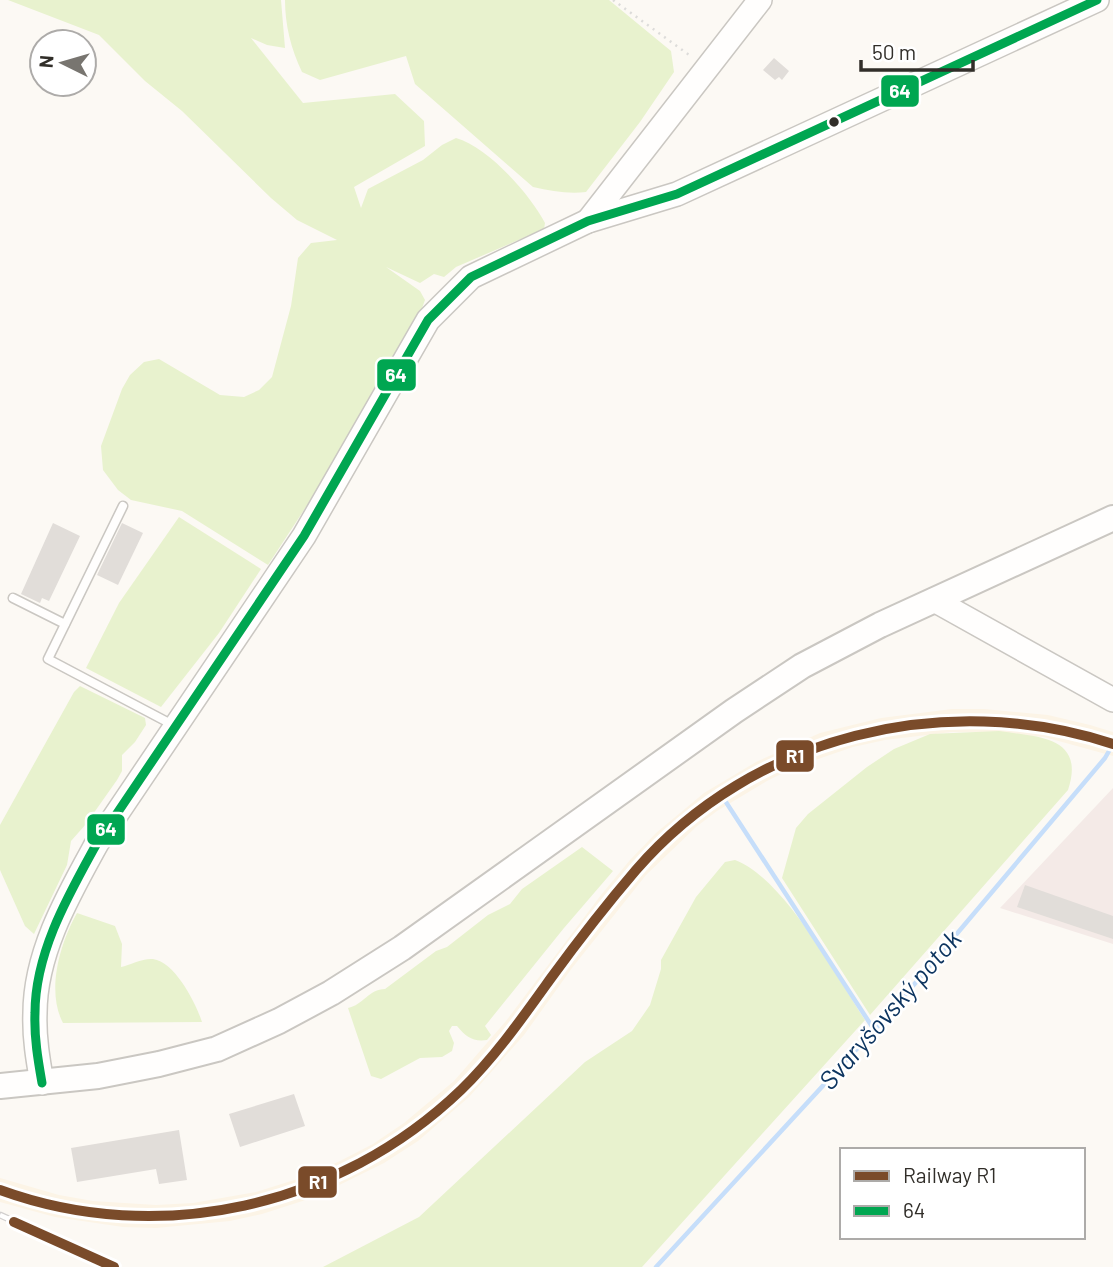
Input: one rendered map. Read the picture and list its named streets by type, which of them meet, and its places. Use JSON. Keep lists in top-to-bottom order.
{
  "water": ["Svaryšovský potok"],
  "lines": ["transit line 64", "rail line R1"],
  "legend": ["Railway R1", "64"],
  "scale_bar": "50 m",
  "north": "left"
}
